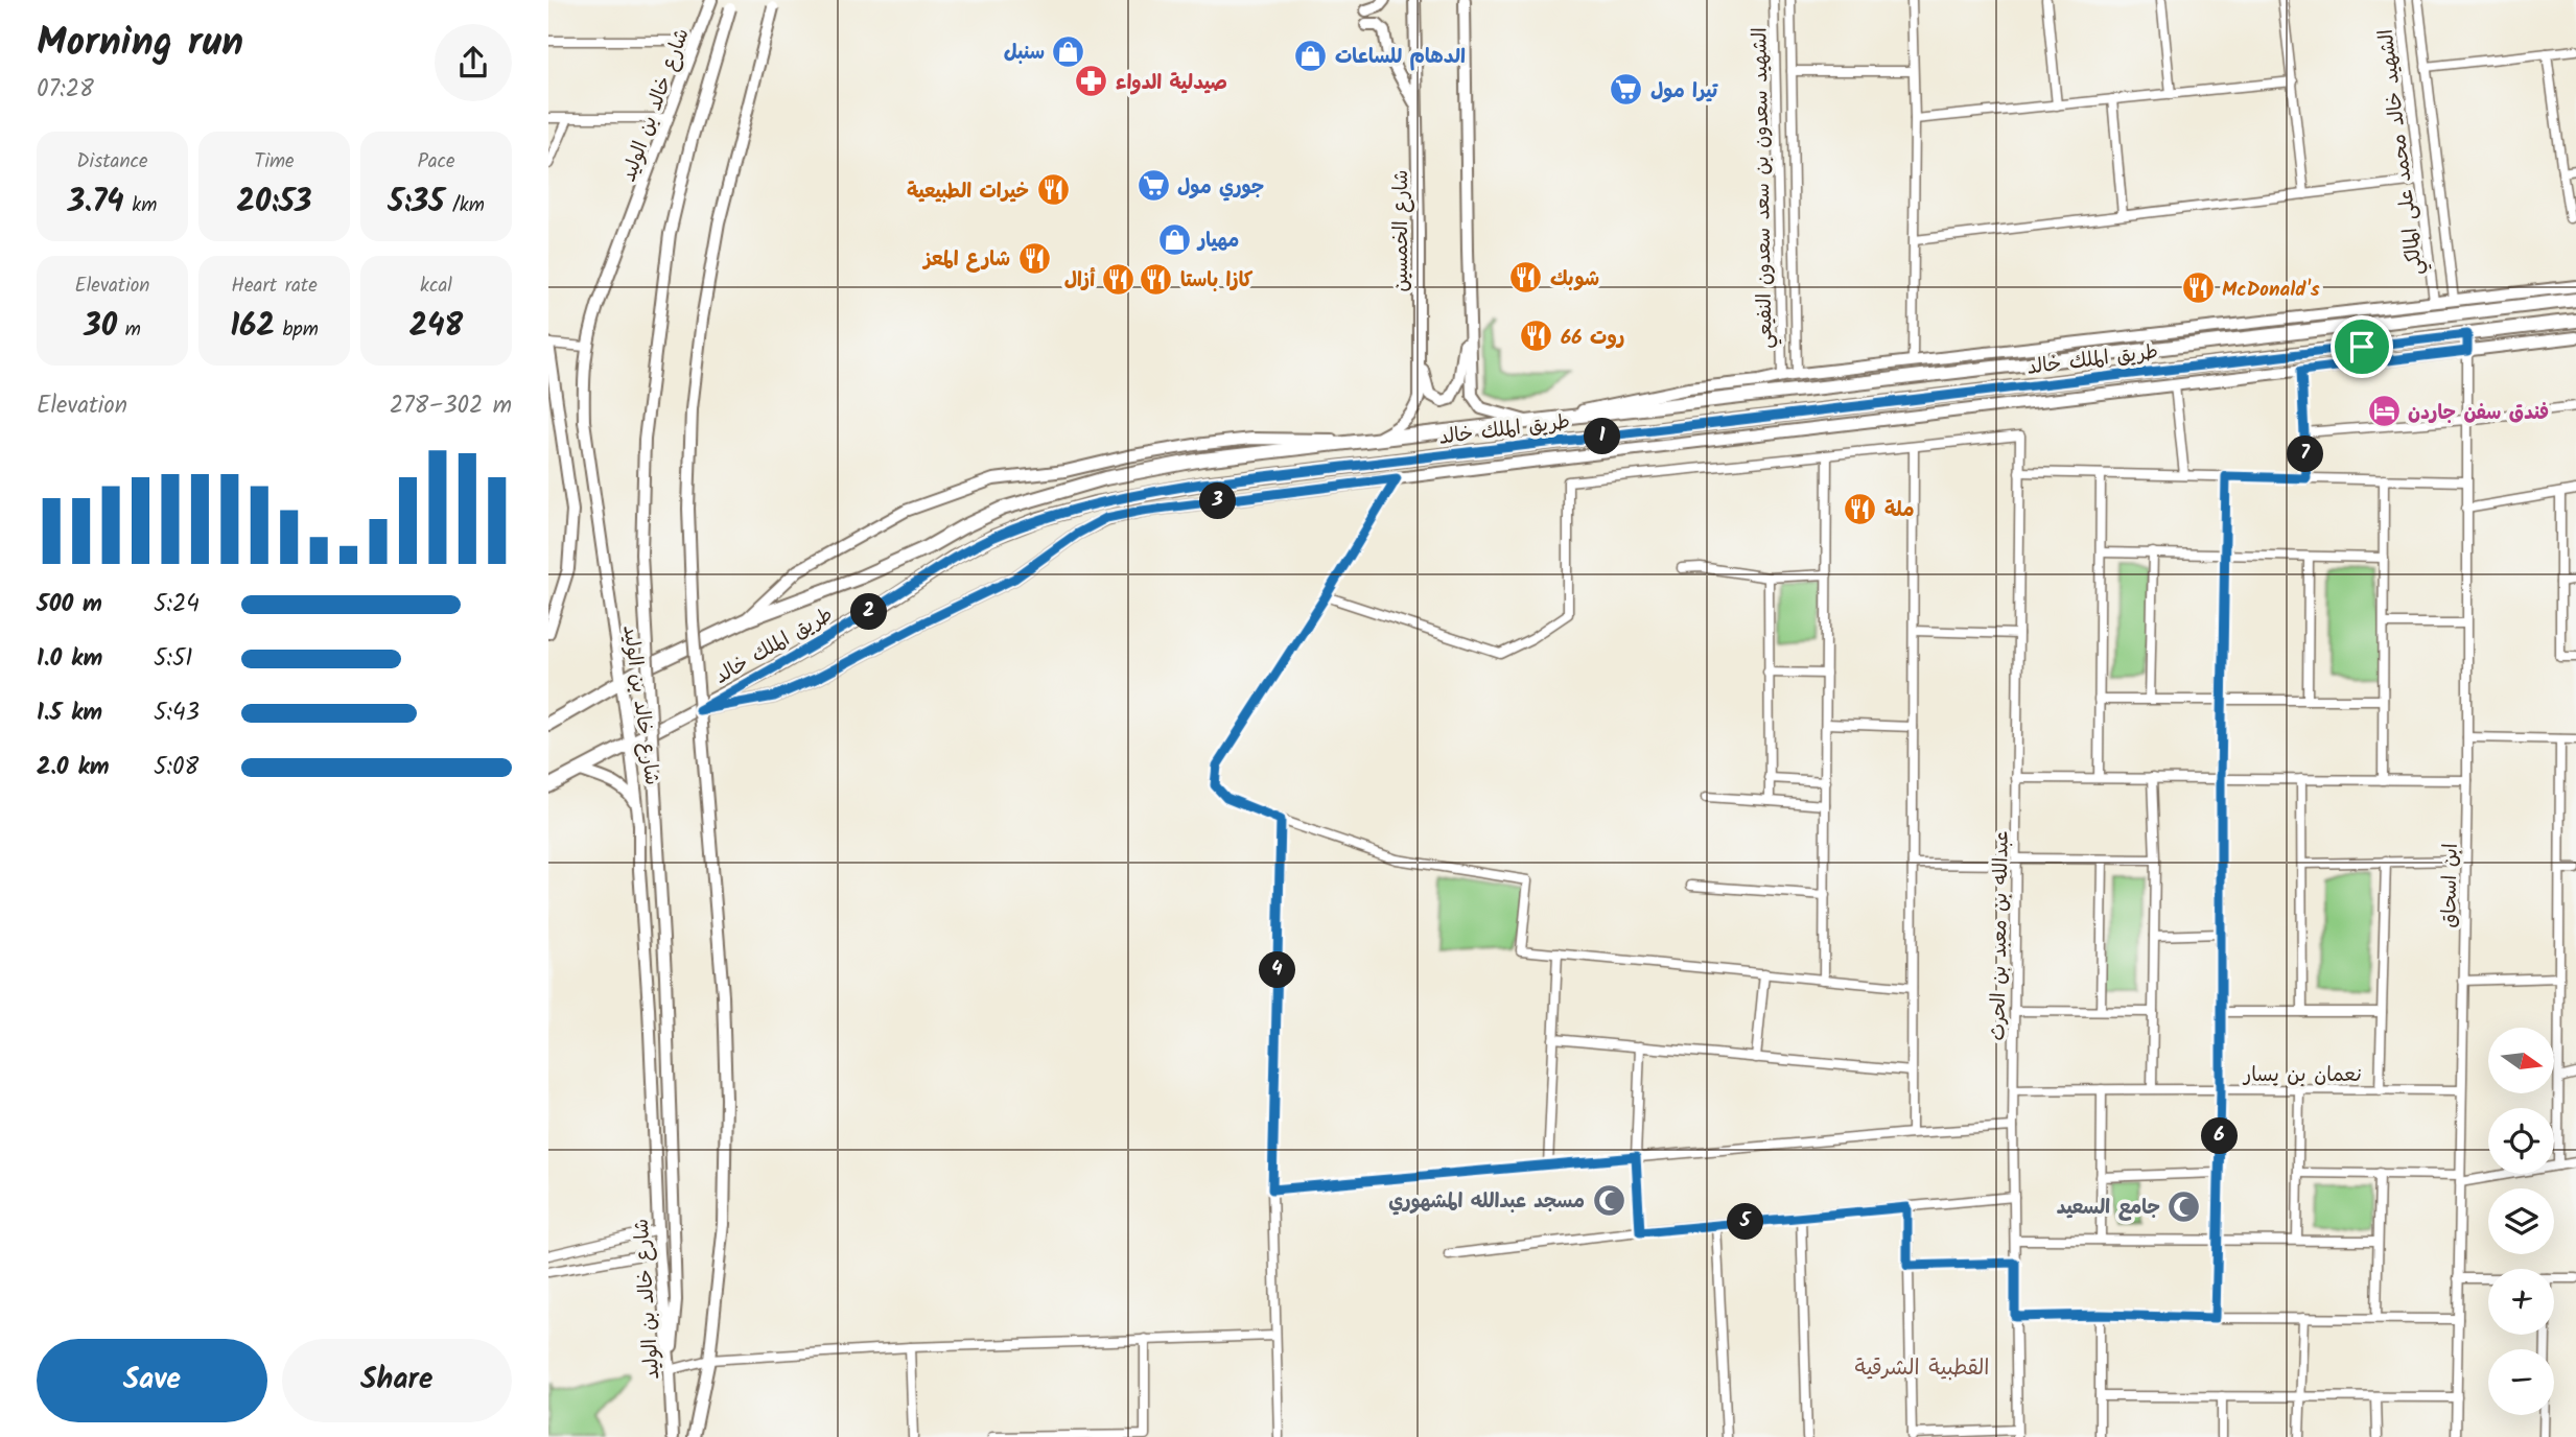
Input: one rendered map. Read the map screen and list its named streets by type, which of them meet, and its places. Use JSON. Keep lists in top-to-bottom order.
{
  "streets": {
    "main road": ["طريق الملك خالد"],
    "street": [
      "شارع خالد بن الوليد",
      "الشهيد خالد محمد على المالكي",
      "الشهيد سعدون بن سعد سعدون النفيعي",
      "شارع الخمسين",
      "ابن اسحاق",
      "عبدالله بن معبد بن الحرث",
      "نعمان بن يسار"
    ]
  },
  "crossings": [
    ["شارع خالد بن الوليد", "طريق الملك خالد"],
    ["شارع الخمسين", "طريق الملك خالد"],
    ["طريق الملك خالد", "ابن اسحاق"],
    ["ابن اسحاق", "نعمان بن يسار"],
    ["عبدالله بن معبد بن الحرث", "نعمان بن يسار"]
  ],
  "districts": ["القطبية الشرقية"],
  "places": {
    "shop": ["سنبل", "الدهام للساعات", "مهيار"],
    "pharmacy": ["صيدلية الدواء"],
    "supermarket": ["تيرا مول", "جوري مول"],
    "restaurant": [
      "خيرات الطبيعية",
      "شارع المعز",
      "شوبك",
      "أزال",
      "كازا باستا",
      "McDonald's",
      "روت 66",
      "ملة"
    ],
    "hotel": ["فندق سفن جاردن"],
    "mosque": ["مسجد عبدالله المشهوري", "جامع السعيد"]
  },
  "north": "right",
  "page": {
    "heading": ["Morning run", "07:28"],
    "stats": [
      ["Distance", "3.74 km"],
      ["Time", "20:53"],
      ["Pace", "5:35 /km"],
      ["Elevation", "30 m"],
      ["Heart rate", "162 bpm"],
      ["kcal", "248"]
    ],
    "chart": ["Elevation", "278–302 m"],
    "pins": [
      "1",
      "7",
      "3",
      "2",
      "4",
      "6",
      "5"
    ],
    "list": [
      {
        "name": "500 m",
        "note": "5:24"
      },
      {
        "name": "1.0 km",
        "note": "5:51"
      },
      {
        "name": "1.5 km",
        "note": "5:43"
      },
      {
        "name": "2.0 km",
        "note": "5:08"
      }
    ],
    "map_buttons": ["+", "−"],
    "buttons": ["Save", "Share"]
  }
}
